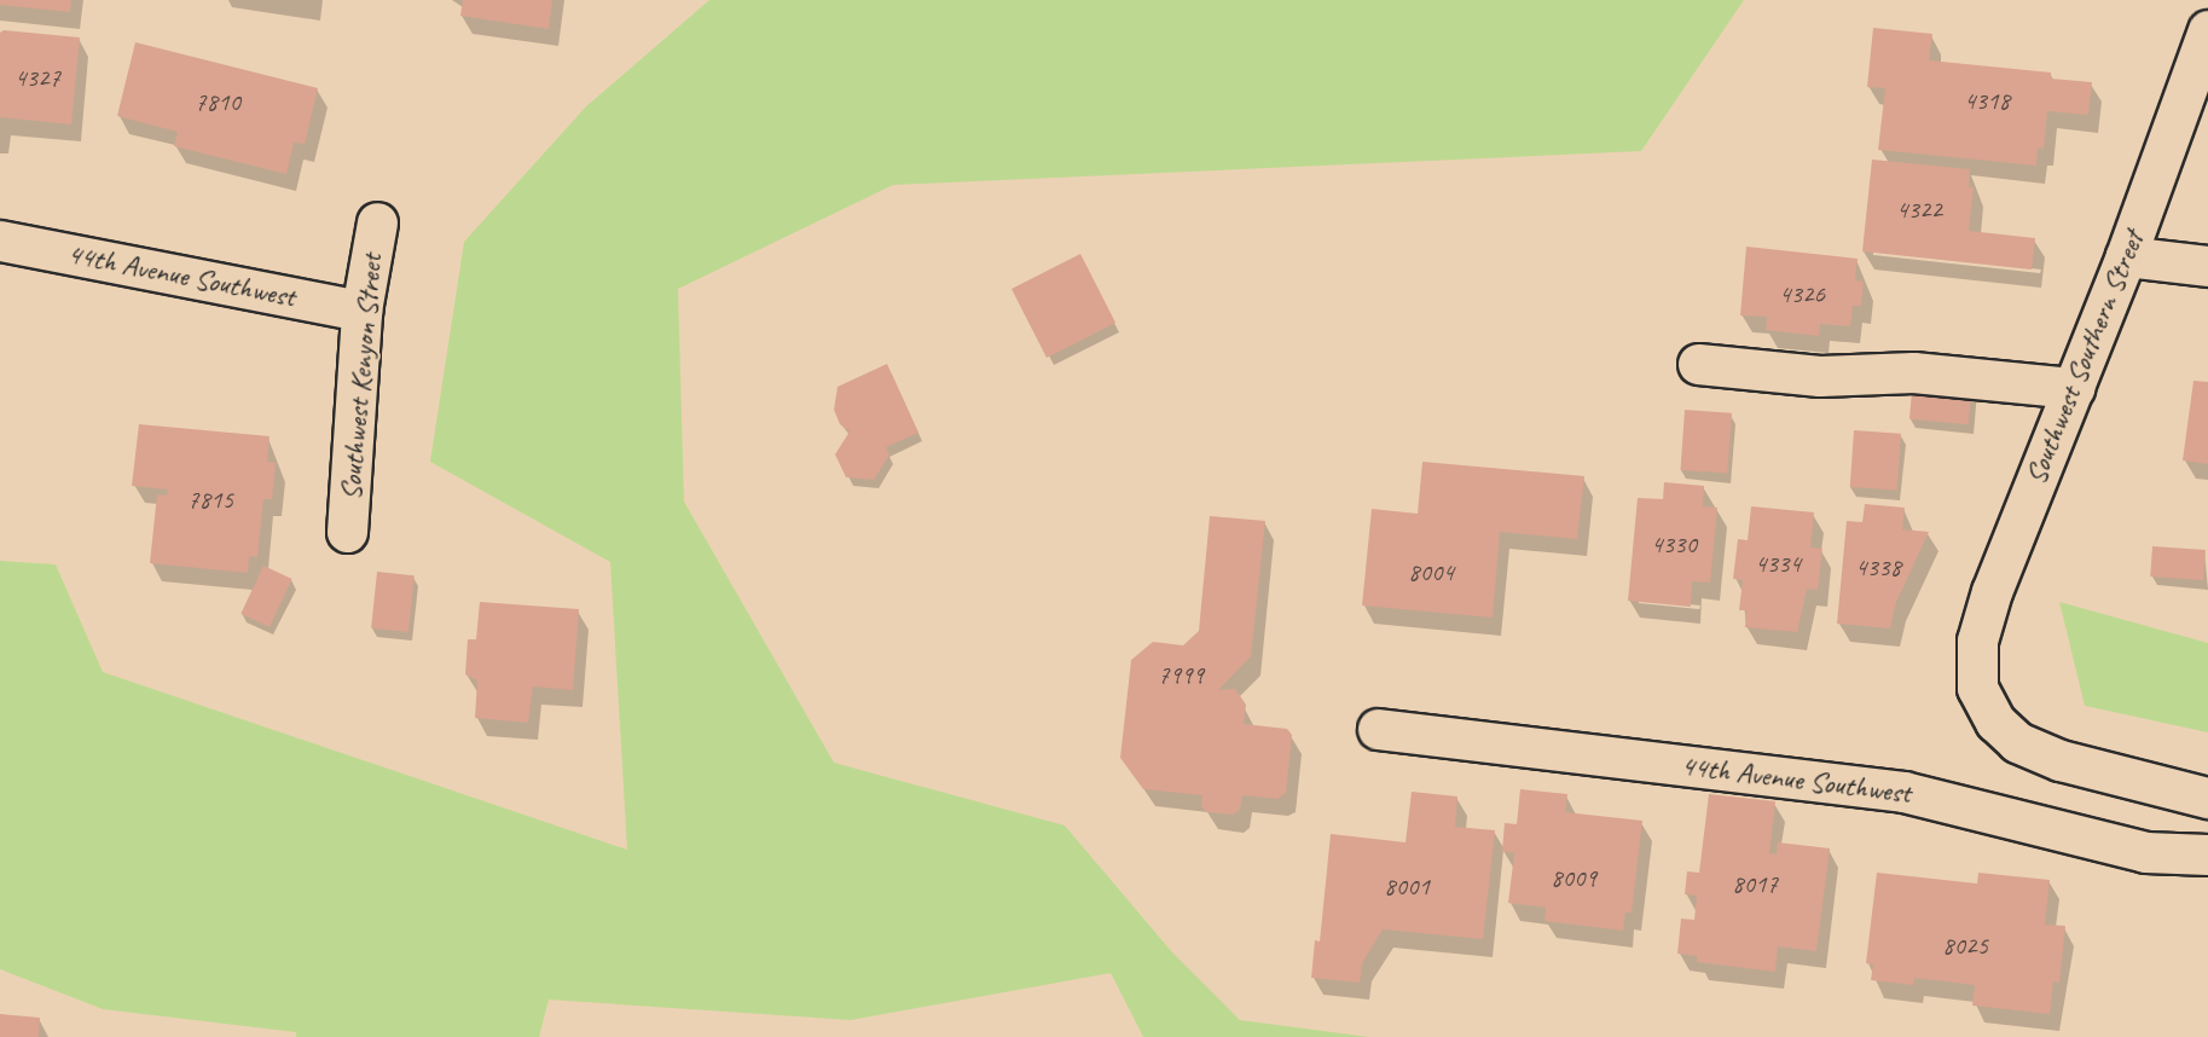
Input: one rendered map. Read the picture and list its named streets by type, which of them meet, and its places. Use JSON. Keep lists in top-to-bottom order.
{
  "streets": {
    "street": ["44th Avenue Southwest", "Southwest Southern Street", "Southwest Kenyon Street"]
  },
  "crossings": [
    ["44th Avenue Southwest", "Southwest Kenyon Street"]
  ],
  "house_numbers": [
    "4327",
    "4318",
    "7810",
    "4322",
    "4326",
    "7815",
    "4330",
    "4334",
    "4338",
    "8004",
    "7999",
    "8009",
    "8017",
    "8001",
    "8025"
  ]
}
